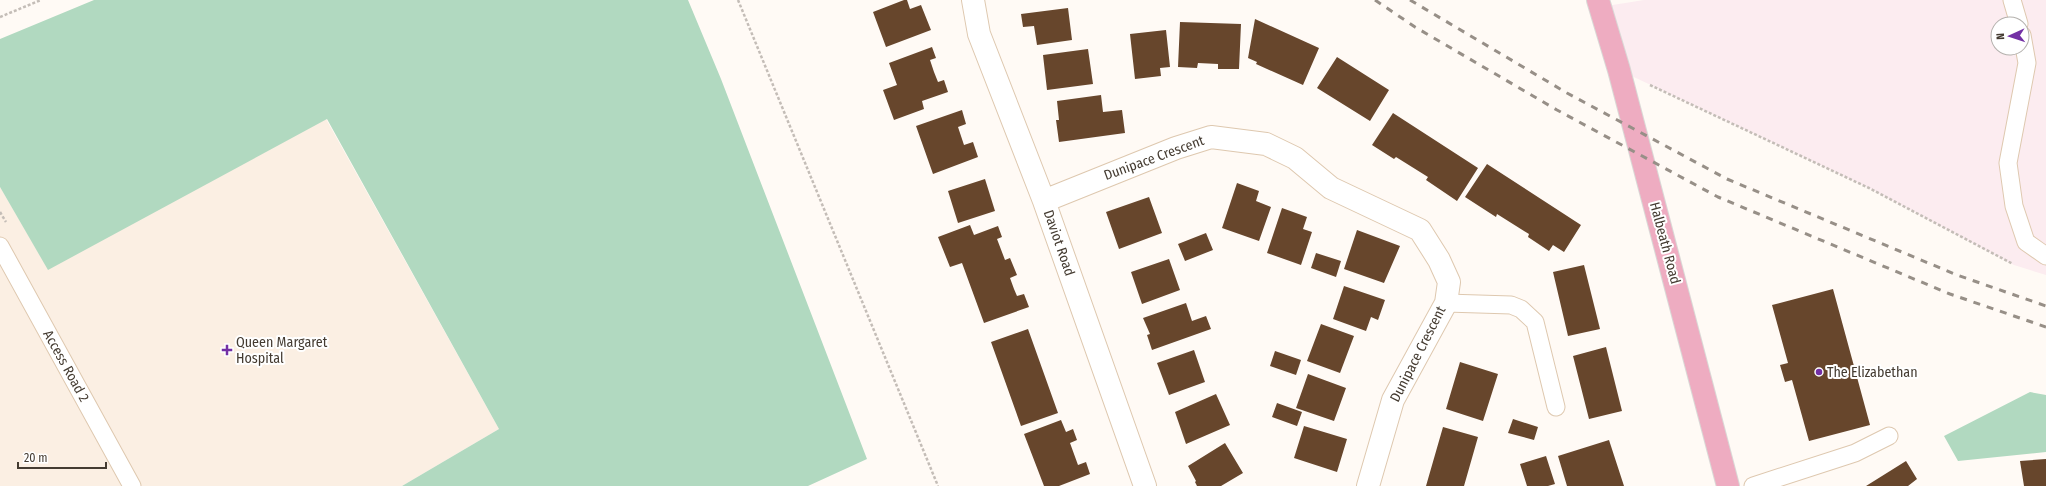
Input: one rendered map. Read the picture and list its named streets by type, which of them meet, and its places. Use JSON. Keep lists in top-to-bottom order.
{
  "streets": {
    "main road": ["Halbeath Road"],
    "street": ["Dunipace Crescent", "Daviot Road"],
    "lane": ["Access Road 2"]
  },
  "crossings": [
    ["Dunipace Crescent", "Daviot Road"]
  ],
  "places": {
    "health": ["Queen Margaret Hospital"],
    "other": ["The Elizabethan"]
  },
  "scale_bar": "20 m",
  "north": "left"
}
